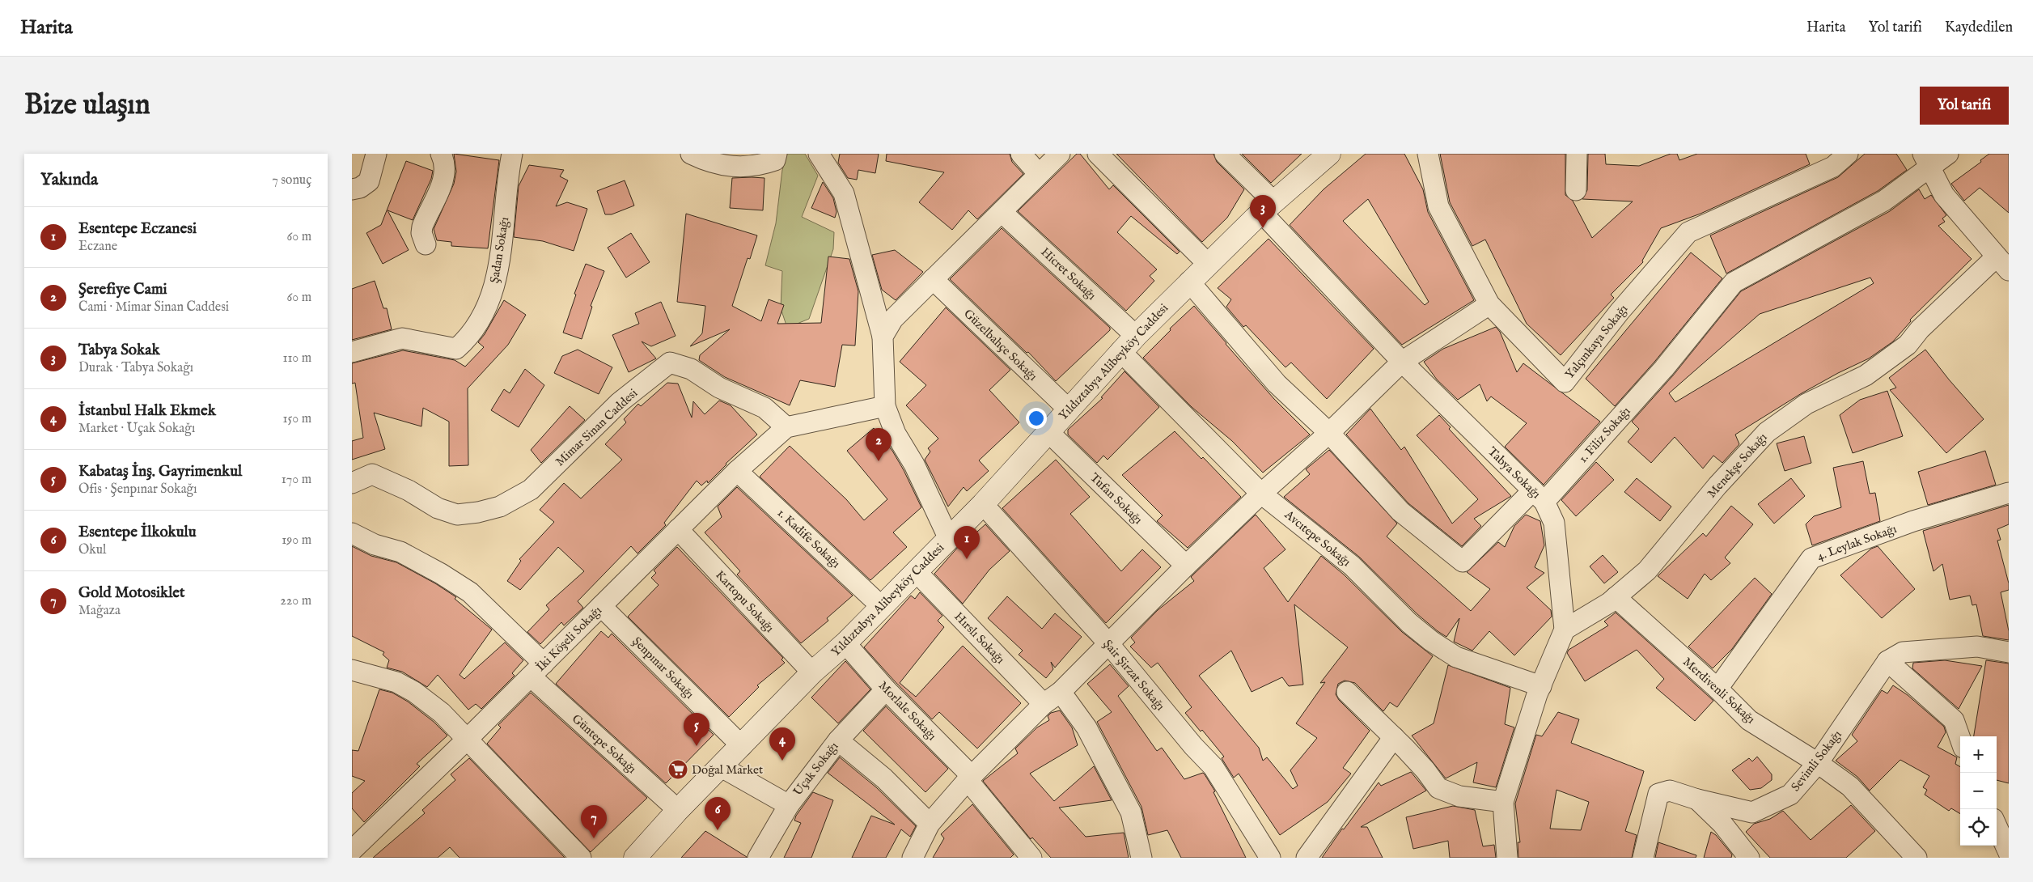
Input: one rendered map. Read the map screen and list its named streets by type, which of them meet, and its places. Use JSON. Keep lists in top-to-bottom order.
{
  "streets": {
    "main road": ["Yıldıztabya Alibeyköy Caddesi"],
    "street": [
      "Şadan Sokağı",
      "Hicret Sokağı",
      "Yalçınkaya Sokağı",
      "Güzelbahçe Sokağı",
      "Mimar Sinan Caddesi",
      "1. Filiz Sokağı",
      "Menekşe Sokağı",
      "Tabya Sokağı",
      "Tufan Sokağı",
      "1. Kadife Sokağı",
      "Avcıtepe Sokağı",
      "4. Leylak Sokağı",
      "Kartopu Sokağı",
      "Hırslı Sokağı",
      "İki Köşeli Sokağı",
      "Şenpınar Sokağı",
      "Şair Şirzat Sokağı",
      "Merdivenli Sokağı",
      "Morlale Sokağı",
      "Güntepe Sokağı",
      "Sevimli Sokağı",
      "Uçak Sokağı"
    ]
  },
  "crossings": [
    ["Hicret Sokağı", "Yıldıztabya Alibeyköy Caddesi"],
    ["Güzelbahçe Sokağı", "Yıldıztabya Alibeyköy Caddesi"],
    ["Yıldıztabya Alibeyköy Caddesi", "Tabya Sokağı"],
    ["Yıldıztabya Alibeyköy Caddesi", "Tufan Sokağı"],
    ["Yıldıztabya Alibeyköy Caddesi", "1. Kadife Sokağı"],
    ["Yıldıztabya Alibeyköy Caddesi", "Avcıtepe Sokağı"],
    ["Yıldıztabya Alibeyköy Caddesi", "Kartopu Sokağı"],
    ["Yıldıztabya Alibeyköy Caddesi", "Hırslı Sokağı"],
    ["Yıldıztabya Alibeyköy Caddesi", "Şenpınar Sokağı"],
    ["Yıldıztabya Alibeyköy Caddesi", "Şair Şirzat Sokağı"],
    ["Yıldıztabya Alibeyköy Caddesi", "Morlale Sokağı"],
    ["Yıldıztabya Alibeyköy Caddesi", "Güntepe Sokağı"],
    ["Mimar Sinan Caddesi", "İki Köşeli Sokağı"],
    ["1. Filiz Sokağı", "Tabya Sokağı"],
    ["Menekşe Sokağı", "Tabya Sokağı"],
    ["Menekşe Sokağı", "Merdivenli Sokağı"],
    ["Tabya Sokağı", "Avcıtepe Sokağı"],
    ["1. Kadife Sokağı", "İki Köşeli Sokağı"],
    ["4. Leylak Sokağı", "Merdivenli Sokağı"],
    ["Kartopu Sokağı", "İki Köşeli Sokağı"],
    ["İki Köşeli Sokağı", "Şenpınar Sokağı"],
    ["İki Köşeli Sokağı", "Güntepe Sokağı"],
    ["Merdivenli Sokağı", "Sevimli Sokağı"],
    ["Morlale Sokağı", "Uçak Sokağı"]
  ],
  "places": {
    "supermarket": ["Doğal Market"]
  },
  "page": {
    "header": "Harita",
    "nav": ["Harita", "Yol tarifi", "Kaydedilen"],
    "buttons": "Yol tarifi",
    "title": "Bize ulaşın",
    "heading": ["Yakında", "7 sonuç"],
    "pins": [
      "3",
      "2",
      "1",
      "5",
      "4",
      "6",
      "7"
    ],
    "list": [
      {
        "mark": "1",
        "name": "Esentepe Eczanesi",
        "note": "Eczane",
        "value": "60 m"
      },
      {
        "mark": "2",
        "name": "Şerefiye Cami",
        "note": "Cami · Mimar Sinan Caddesi",
        "value": "60 m"
      },
      {
        "mark": "3",
        "name": "Tabya Sokak",
        "note": "Durak · Tabya Sokağı",
        "value": "110 m"
      },
      {
        "mark": "4",
        "name": "İstanbul Halk Ekmek",
        "note": "Market · Uçak Sokağı",
        "value": "150 m"
      },
      {
        "mark": "5",
        "name": "Kabataş İnş. Gayrimenkul",
        "note": "Ofis · Şenpınar Sokağı",
        "value": "170 m"
      },
      {
        "mark": "6",
        "name": "Esentepe İlkokulu",
        "note": "Okul",
        "value": "190 m"
      },
      {
        "mark": "7",
        "name": "Gold Motosiklet",
        "note": "Mağaza",
        "value": "220 m"
      }
    ],
    "map_buttons": ["+", "−"]
  }
}
